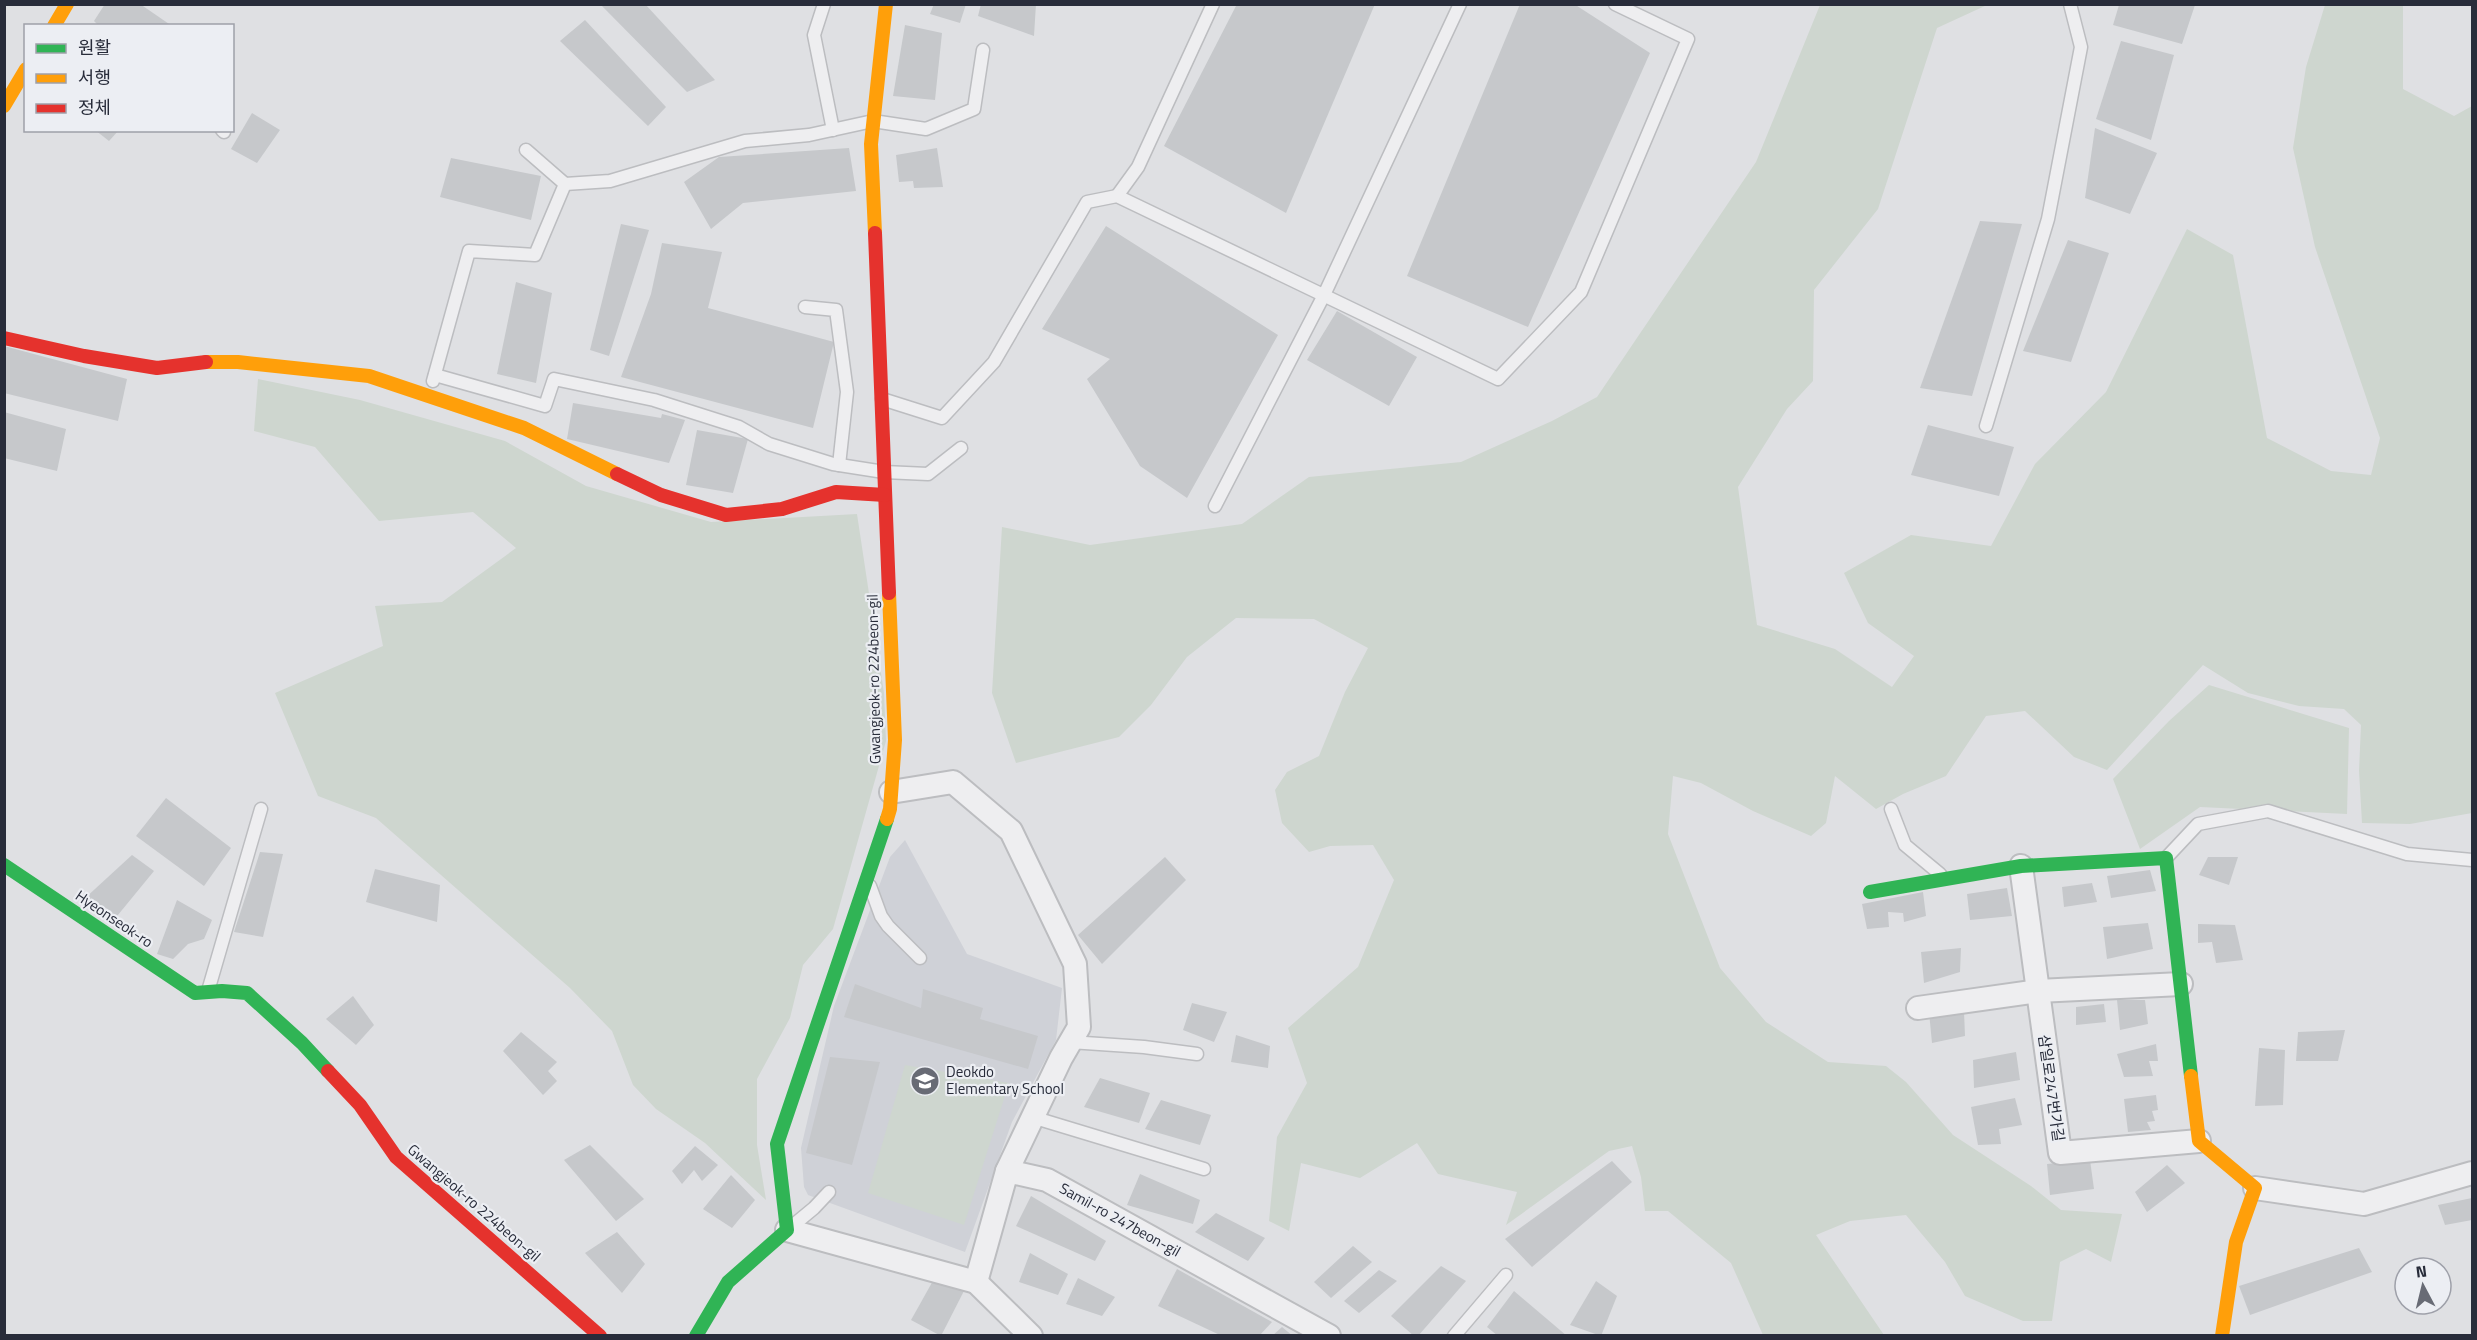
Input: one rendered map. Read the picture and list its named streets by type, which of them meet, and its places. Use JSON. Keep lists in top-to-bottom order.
{
  "streets": {
    "street": [
      "Gwangjeok-ro 224beon-gil",
      "Hyeonseok-ro",
      "삼일로247번가길",
      "Samil-ro 247beon-gil"
    ]
  },
  "crossings": [
    ["Gwangjeok-ro 224beon-gil", "Hyeonseok-ro"]
  ],
  "places": {
    "school or university": ["Deokdo Elementary School"]
  },
  "legend": ["원활", "서행", "정체"],
  "north": "top"
}
